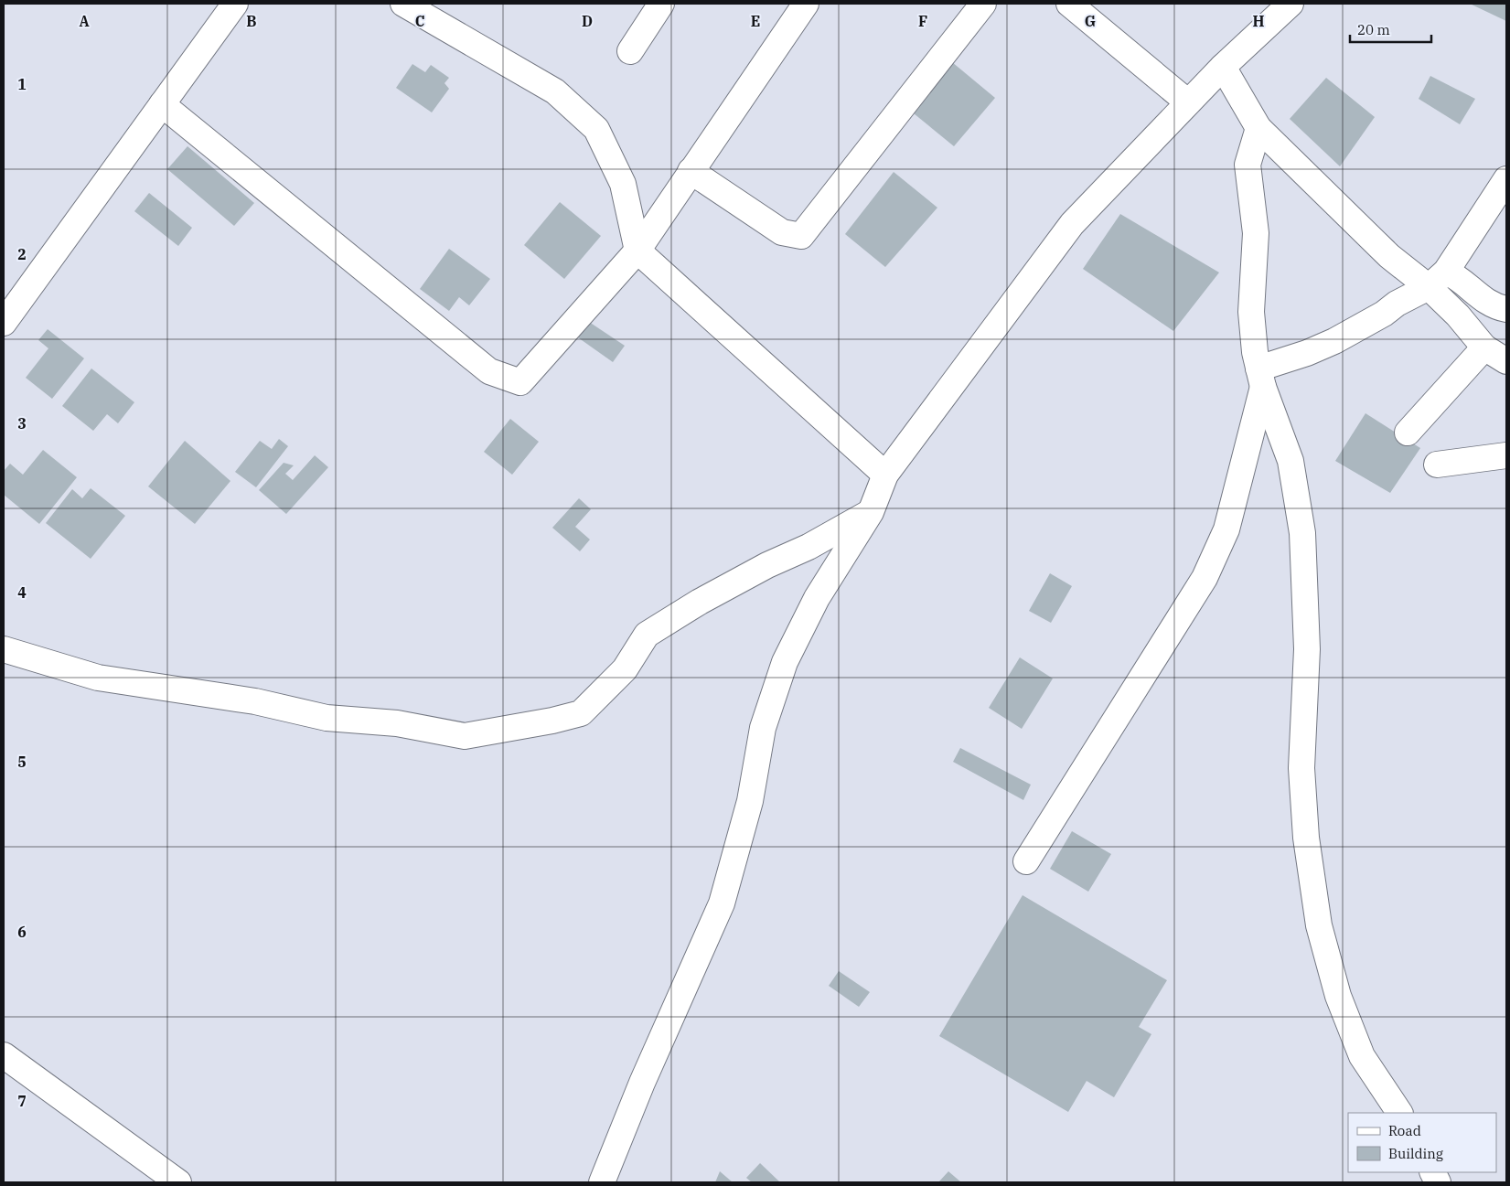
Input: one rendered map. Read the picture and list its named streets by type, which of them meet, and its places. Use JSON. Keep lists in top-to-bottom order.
{
  "legend": ["Road", "Building"],
  "scale_bar": "20 m",
  "grid": {
    "columns": [
      "A",
      "B",
      "C",
      "D",
      "E",
      "F",
      "G",
      "H"
    ],
    "rows": [
      "1",
      "2",
      "3",
      "4",
      "5",
      "6",
      "7"
    ]
  }
}
